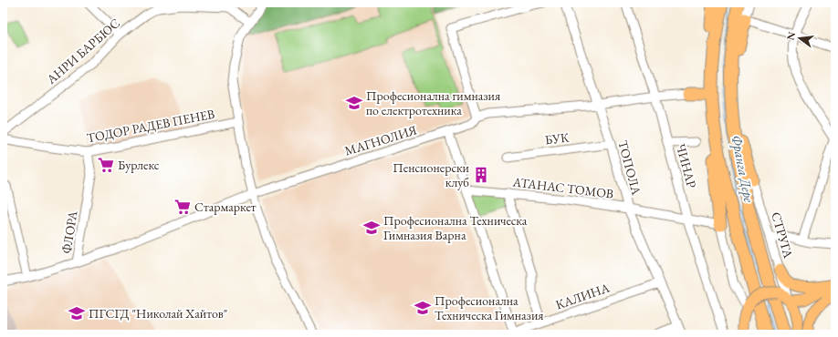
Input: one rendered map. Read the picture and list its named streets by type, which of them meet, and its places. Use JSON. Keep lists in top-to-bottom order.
{
  "streets": {
    "street": [
      "АНРИ БАРБЮС",
      "ТОДОР РАДЕВ ПЕНЕВ",
      "БУК",
      "МАГНОЛИЯ",
      "ЧИНАР",
      "ТОПОЛА",
      "АТАНАС ТОМОВ",
      "ФЛОРА",
      "СТРУГА",
      "КАЛИНА"
    ]
  },
  "crossings": [
    ["ТОДОР РАДЕВ ПЕНЕВ", "ФЛОРА"],
    ["БУК", "ТОПОЛА"],
    ["МАГНОЛИЯ", "ЧИНАР"],
    ["МАГНОЛИЯ", "ТОПОЛА"],
    ["МАГНОЛИЯ", "ФЛОРА"],
    ["ЧИНАР", "АТАНАС ТОМОВ"],
    ["ТОПОЛА", "АТАНАС ТОМОВ"],
    ["ТОПОЛА", "КАЛИНА"]
  ],
  "water": ["Франга Дере"],
  "places": {
    "school or university": [
      "Професионална гимназия по електротехника",
      "Професионална Техническа Гимназия Варна",
      "Професионална Техническа Гимназия",
      "ПГСГД \"Николай Хайтов\""
    ],
    "supermarket": ["Бурлекс", "Стармаркет"],
    "building": ["Пенсионерски клуб"]
  },
  "north": "left"
}
